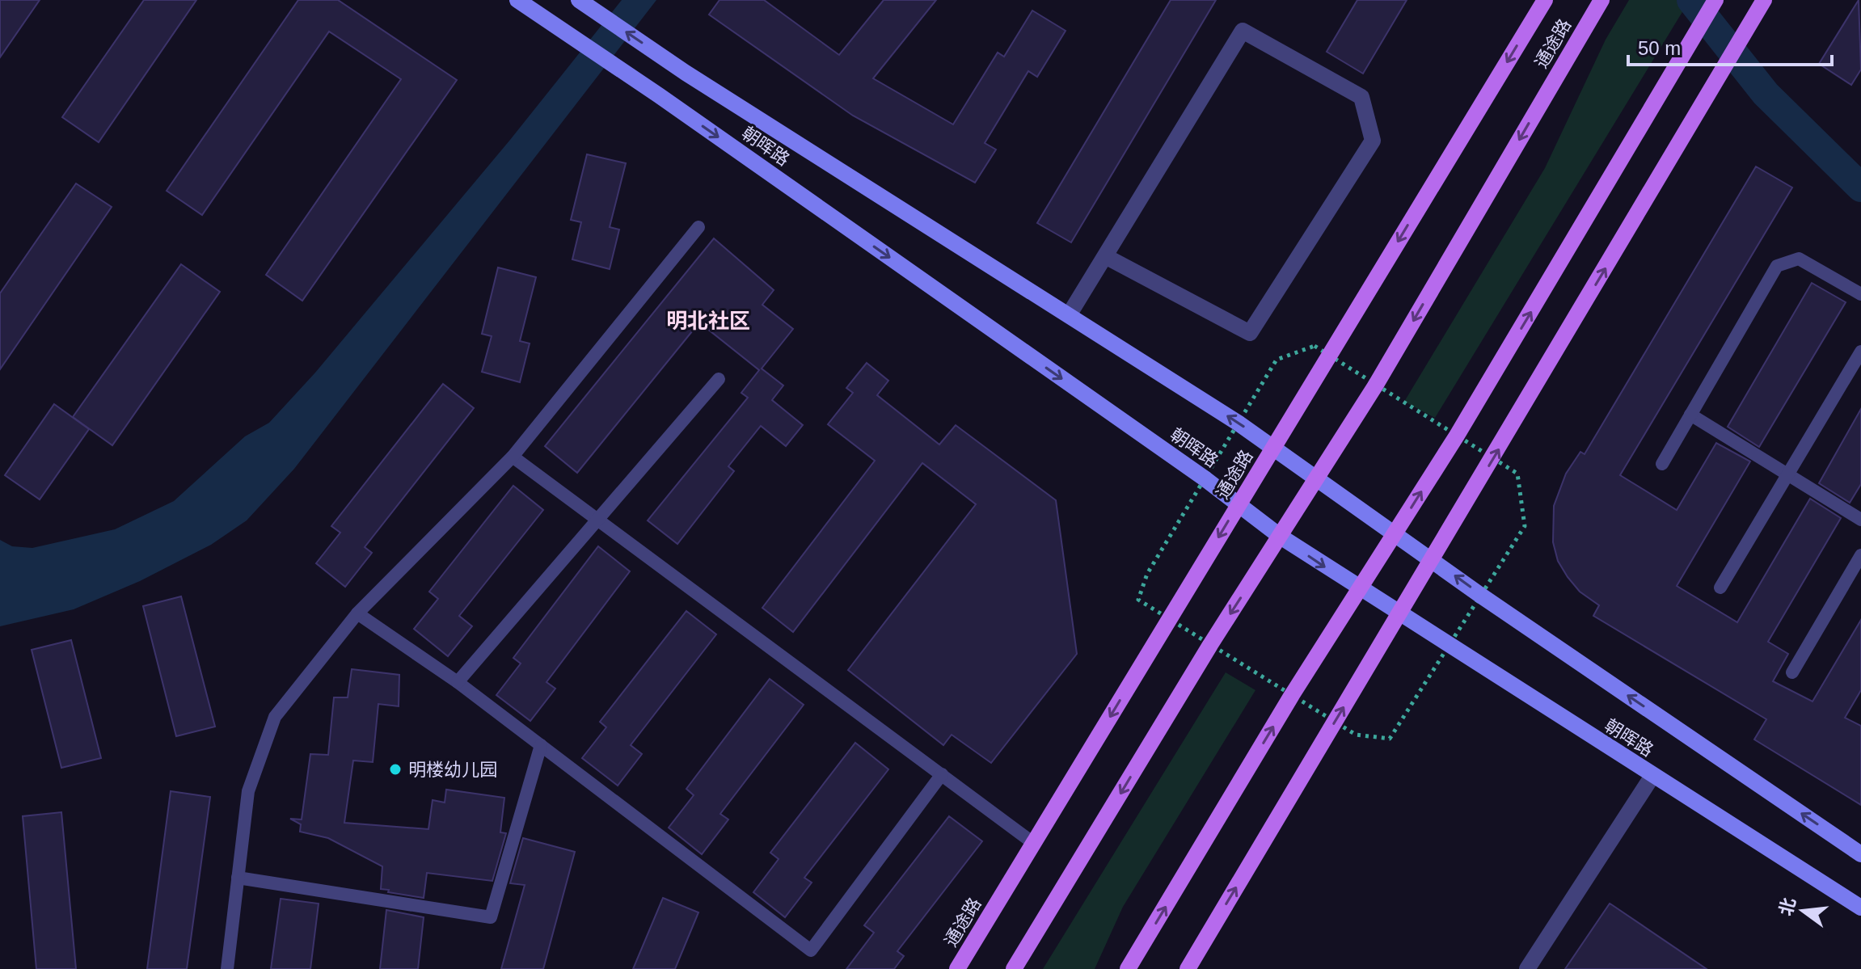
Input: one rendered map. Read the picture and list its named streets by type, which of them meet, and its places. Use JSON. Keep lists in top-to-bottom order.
{
  "streets": {
    "main road": ["通途路", "朝晖路"]
  },
  "crossings": [
    ["通途路", "朝晖路"]
  ],
  "districts": ["明北社区"],
  "places": ["明楼幼儿园"],
  "scale_bar": "50 m",
  "north": "left"
}
